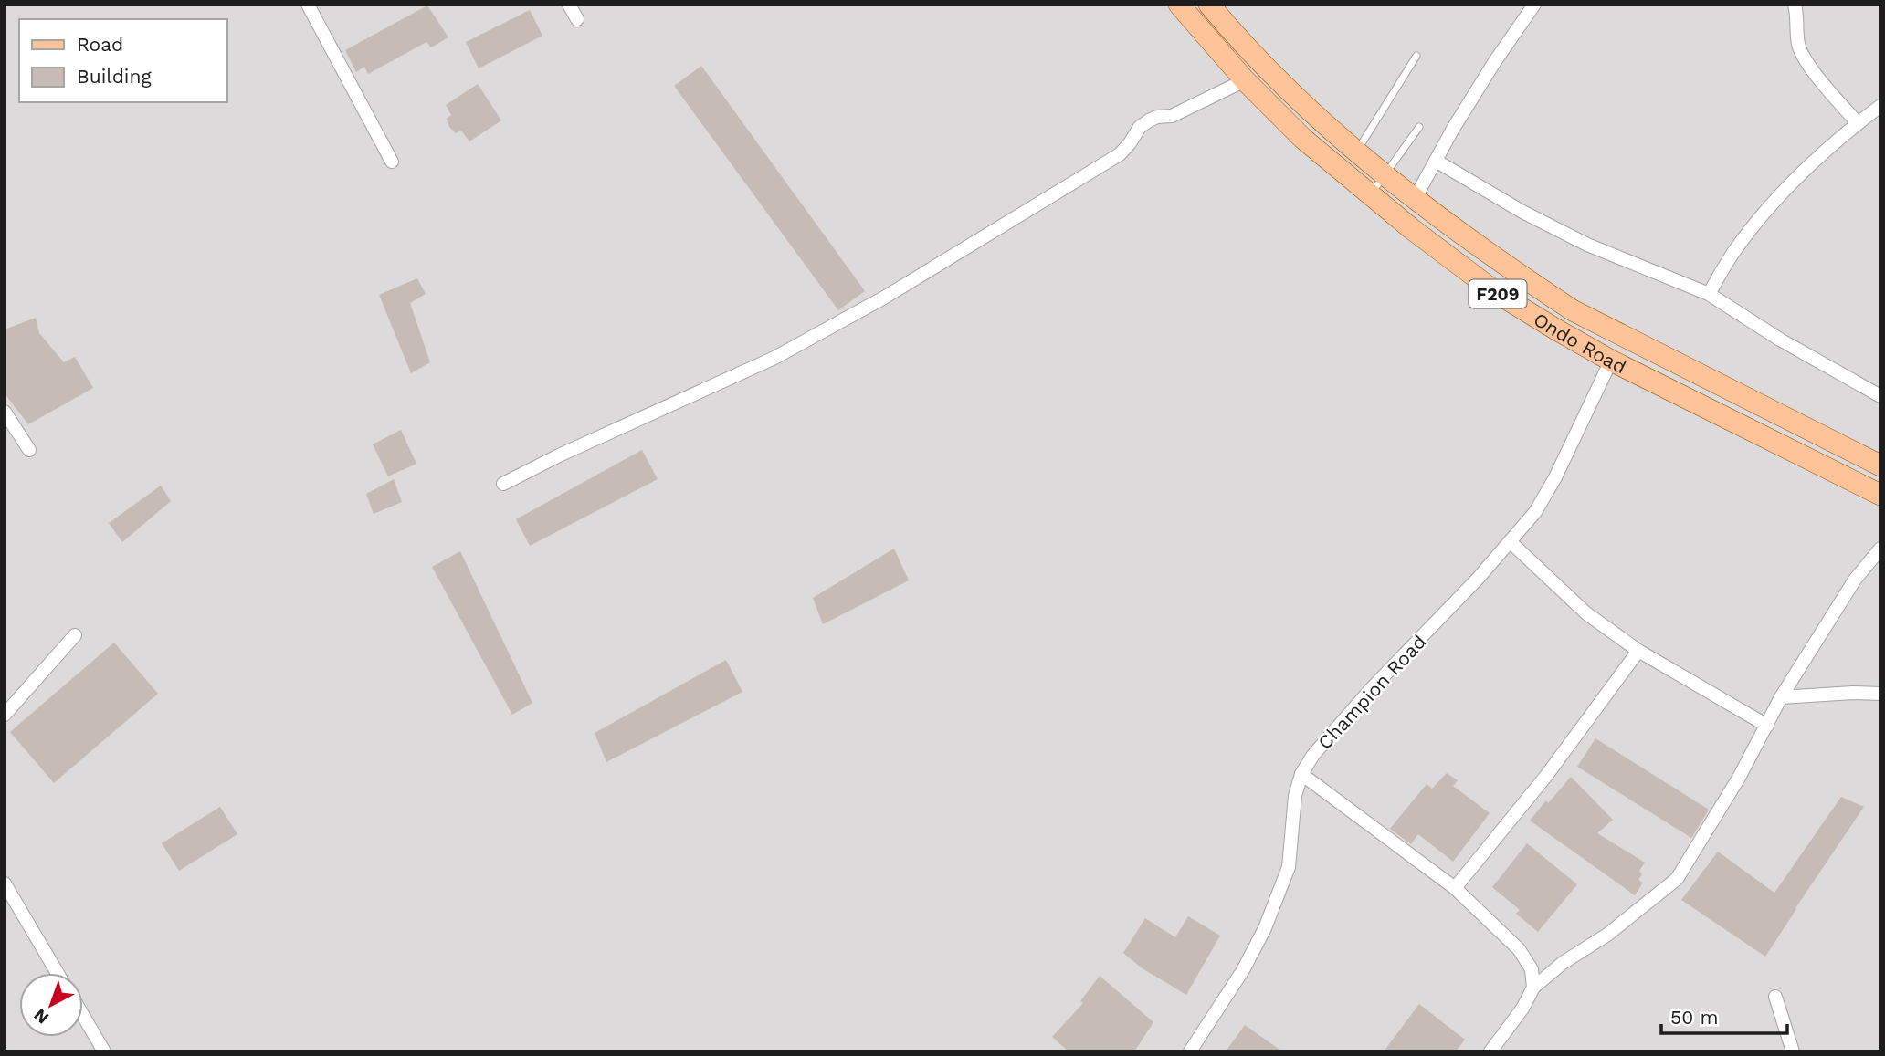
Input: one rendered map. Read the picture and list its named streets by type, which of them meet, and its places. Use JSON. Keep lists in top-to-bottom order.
{
  "streets": {
    "main road": ["F209", "Ondo Road"],
    "street": ["Champion Road"]
  },
  "crossings": [
    ["Ondo Road", "Champion Road"]
  ],
  "legend": ["Road", "Building"],
  "scale_bar": "50 m",
  "north": "bottom left"
}
